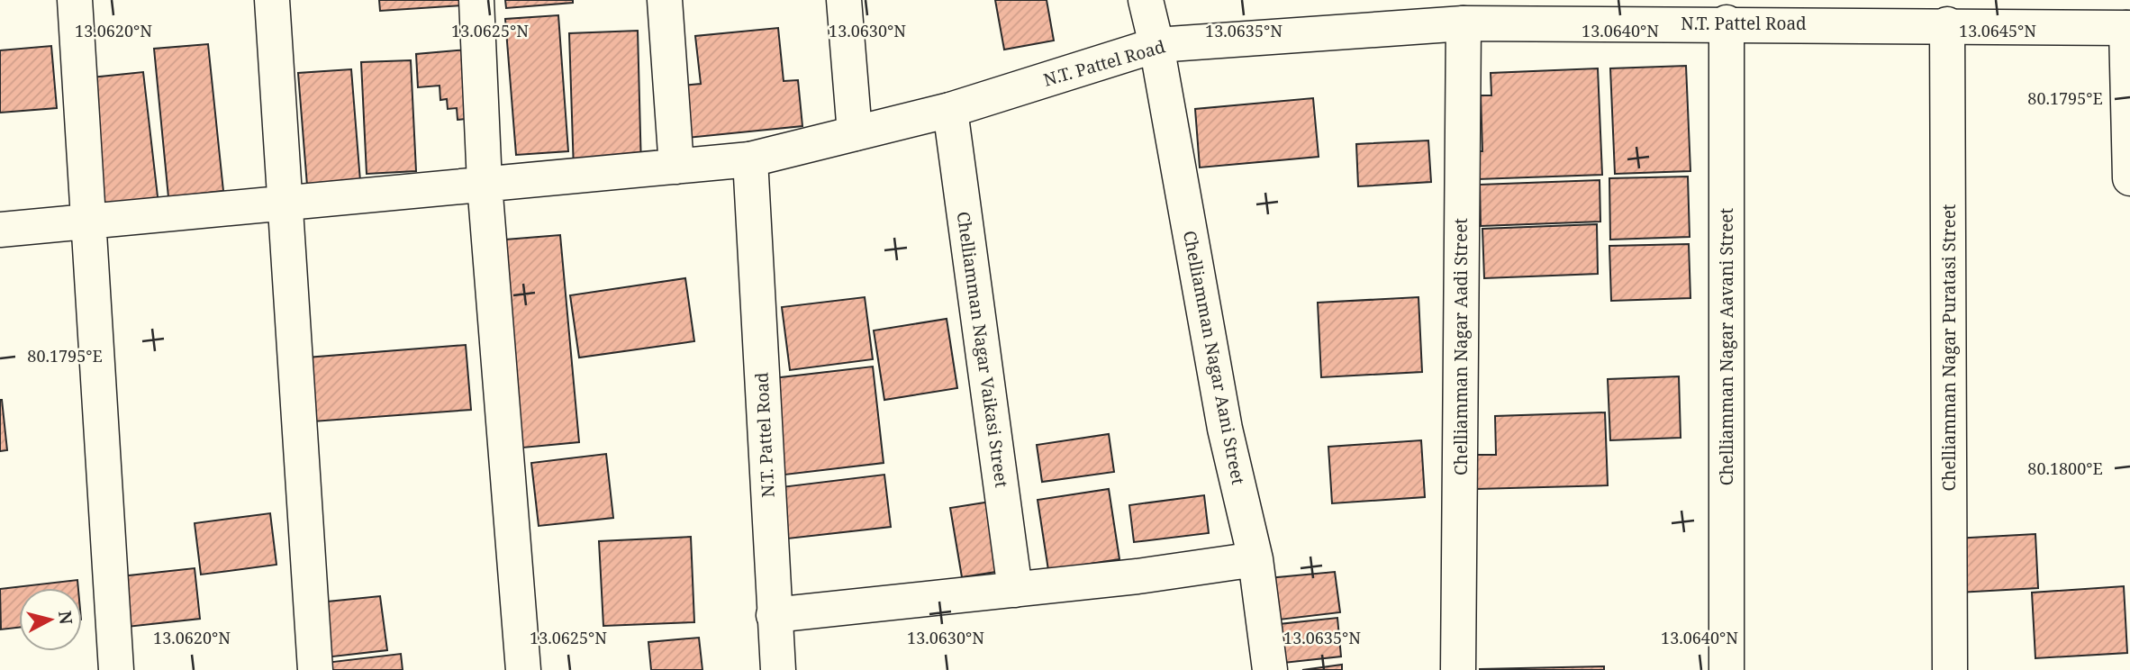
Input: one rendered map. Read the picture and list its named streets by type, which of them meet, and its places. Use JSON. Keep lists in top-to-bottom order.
{
  "streets": {
    "street": [
      "N.T. Pattel Road",
      "Chelliamman Nagar Aadi Street",
      "Chelliamman Nagar Aavani Street",
      "Chelliamman Nagar Puratasi Street",
      "Chelliamman Nagar Vaikasi Street",
      "Chelliamman Nagar Aani Street"
    ]
  },
  "crossings": [
    ["N.T. Pattel Road", "Chelliamman Nagar Aadi Street"],
    ["N.T. Pattel Road", "Chelliamman Nagar Aavani Street"],
    ["N.T. Pattel Road", "Chelliamman Nagar Puratasi Street"],
    ["N.T. Pattel Road", "Chelliamman Nagar Vaikasi Street"],
    ["N.T. Pattel Road", "Chelliamman Nagar Aani Street"]
  ],
  "north": "right",
  "coordinates": [
    "13.0620°N",
    "13.0625°N",
    "13.0630°N",
    "13.0635°N",
    "13.0640°N",
    "13.0645°N",
    "80.1795°E",
    "80.1800°E"
  ]
}
